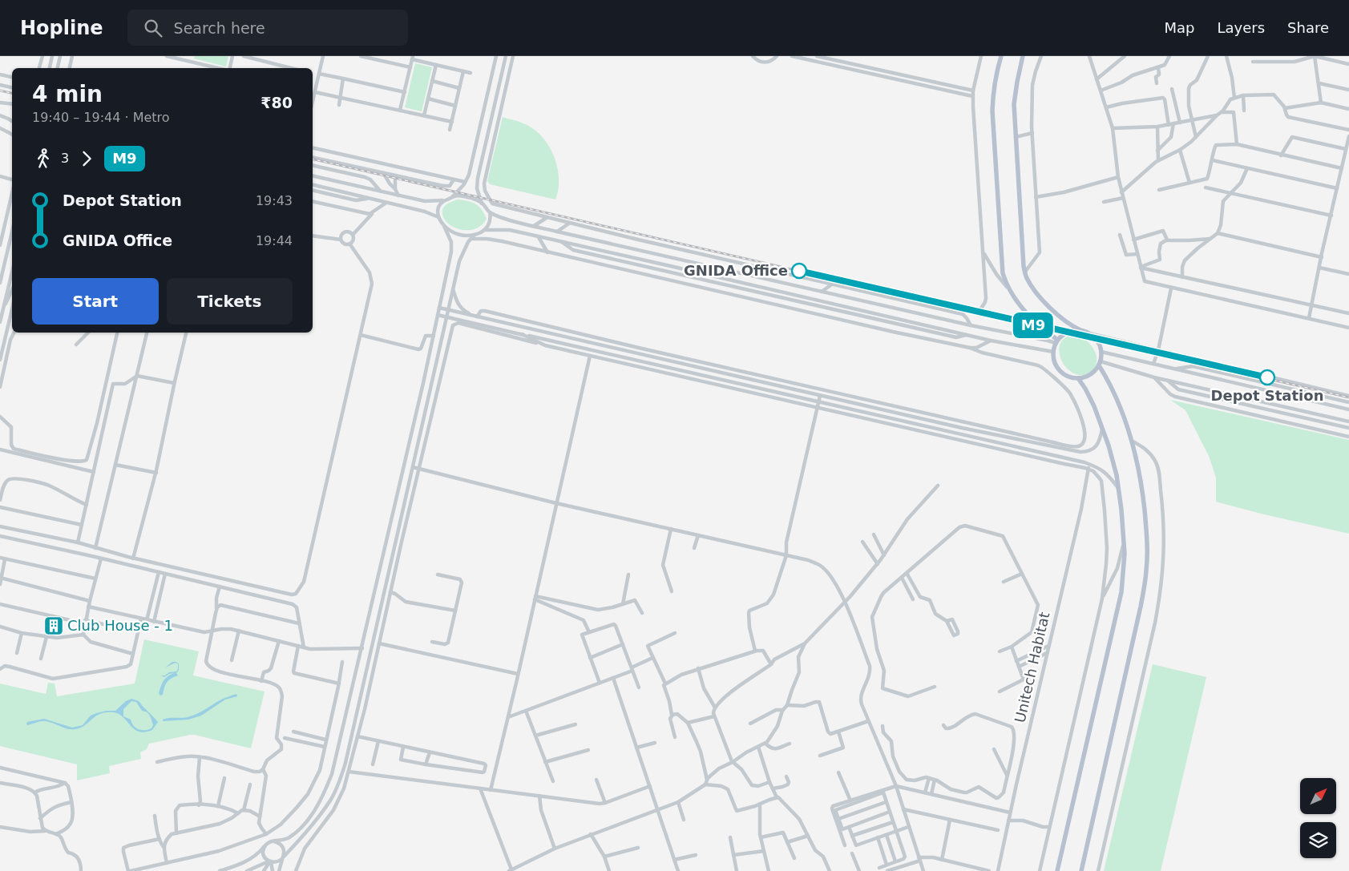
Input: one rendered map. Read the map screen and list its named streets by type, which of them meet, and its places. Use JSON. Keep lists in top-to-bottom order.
{
  "streets": {
    "street": ["Unitech Habitat"]
  },
  "places": {
    "other": ["GNIDA Office", "Depot Station"],
    "building": ["Club House - 1"]
  },
  "lines": ["metro line M9"],
  "north": "top right",
  "page": {
    "header": "Hopline",
    "search": "Search here",
    "nav": ["Map", "Layers", "Share"],
    "on_map": "M9",
    "heading": ["4 min", "19:40 – 19:44 · Metro", "₹80"],
    "legs": ["3", "M9"],
    "list": [
      {
        "name": "Depot Station",
        "value": "19:43"
      },
      {
        "name": "GNIDA Office",
        "value": "19:44"
      }
    ],
    "buttons": ["Start", "Tickets"]
  }
}
